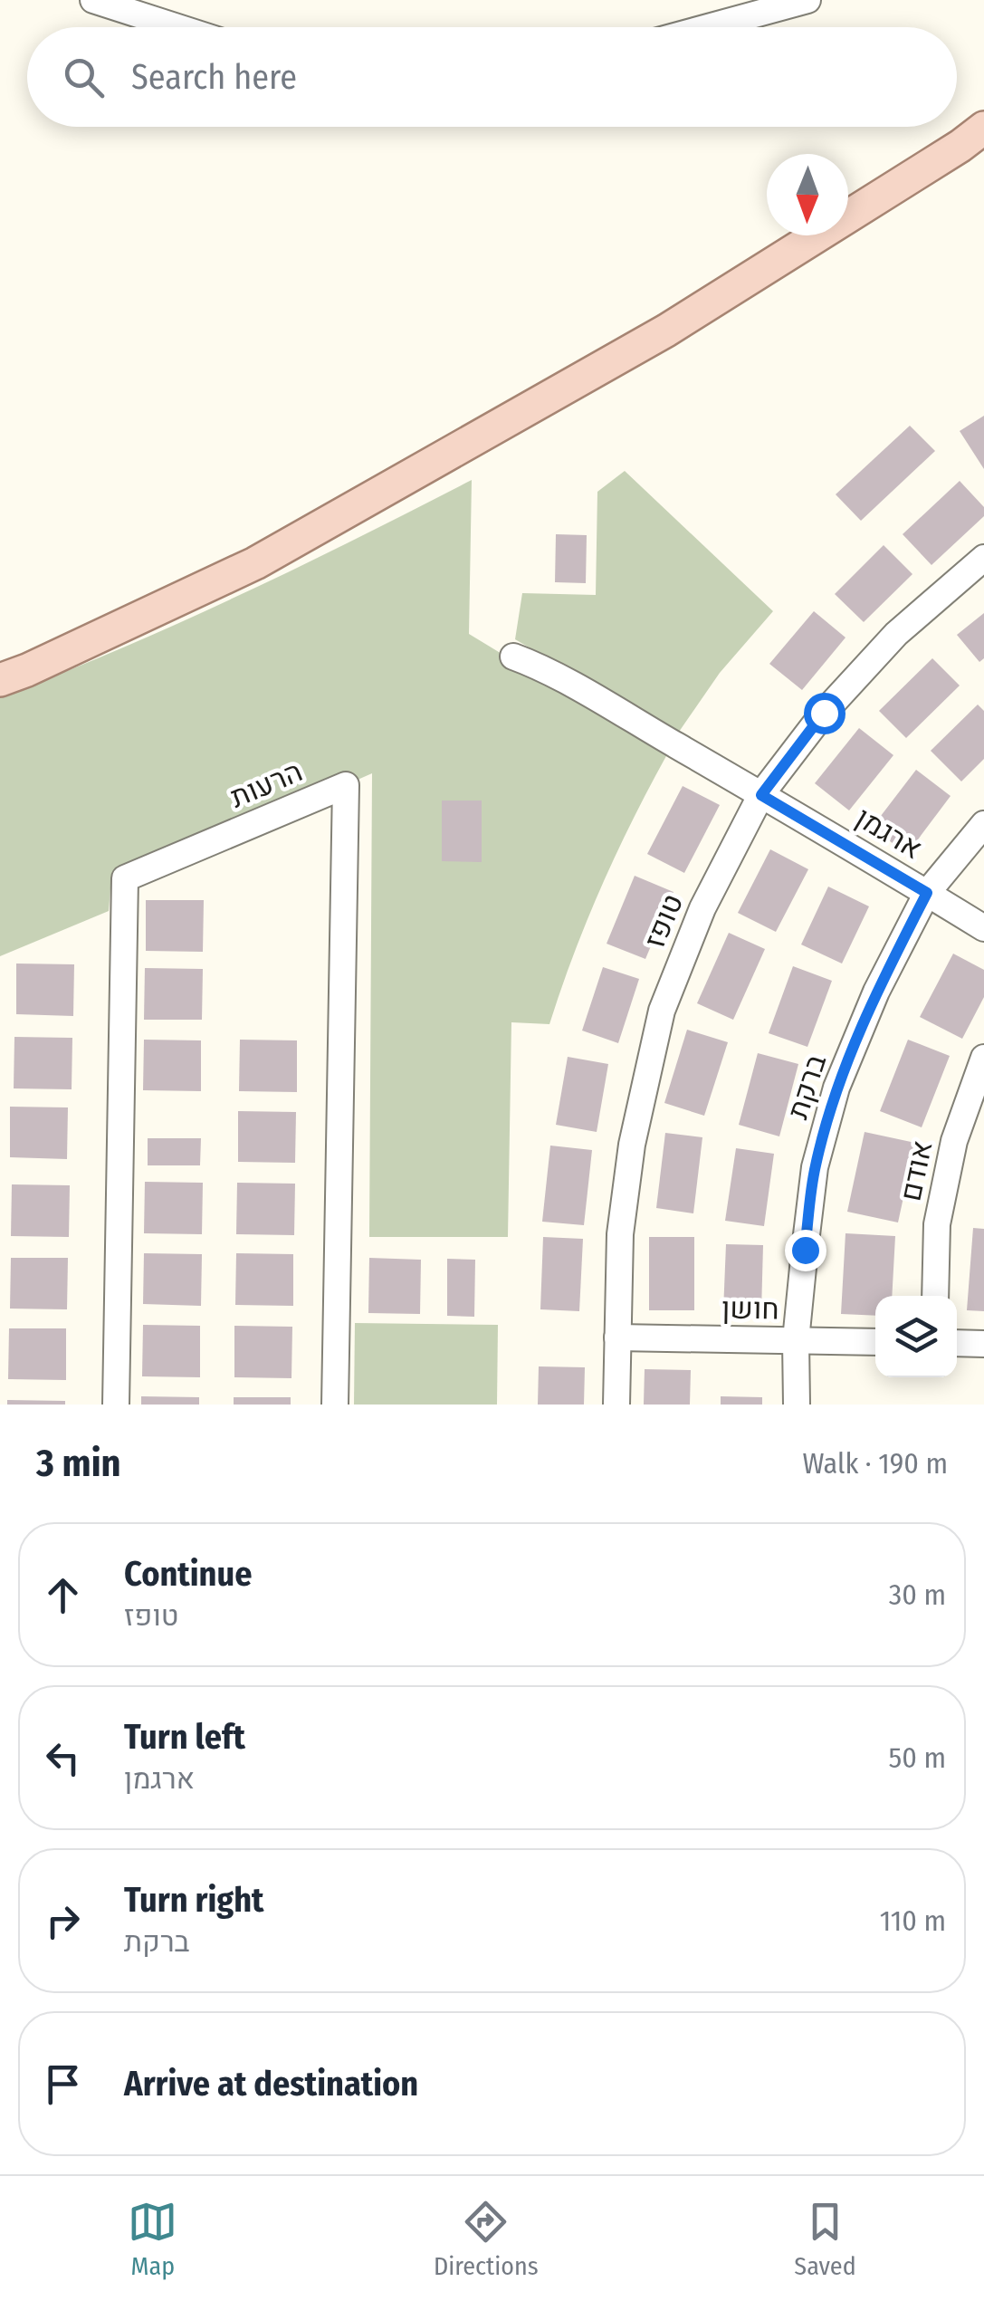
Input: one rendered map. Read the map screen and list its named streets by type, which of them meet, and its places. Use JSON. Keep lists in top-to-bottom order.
{
  "streets": {
    "street": [
      "הרעות",
      "ארגמן",
      "טופז",
      "ברקת",
      "אודם",
      "חושן"
    ]
  },
  "crossings": [
    ["ארגמן", "טופז"],
    ["ארגמן", "ברקת"],
    ["טופז", "חושן"],
    ["ברקת", "חושן"]
  ],
  "north": "bottom",
  "page": {
    "search": "Search here",
    "heading": ["3 min", "Walk · 190 m"],
    "list": [
      ["Continue", "טופז", "30 m"],
      ["Turn left", "ארגמן", "50 m"],
      ["Turn right", "ברקת", "110 m"],
      "Arrive at destination"
    ],
    "nav": ["Map", "Directions", "Saved"]
  }
}
